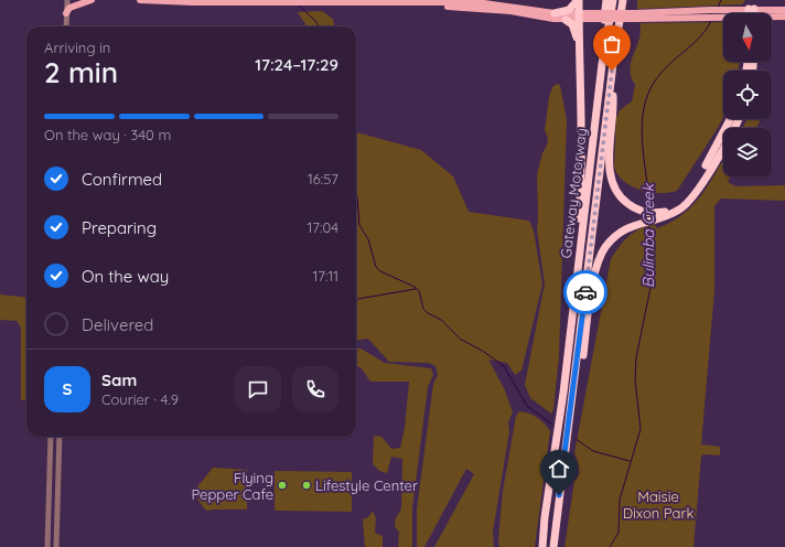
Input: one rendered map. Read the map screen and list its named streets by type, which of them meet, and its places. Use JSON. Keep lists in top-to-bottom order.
{
  "streets": {
    "highway": ["Gateway Motorway"]
  },
  "water": ["Bulimba Creek"],
  "parks": ["Maisie Dixon Park"],
  "places": ["Flying Pepper Cafe", "Lifestyle Center"],
  "north": "bottom",
  "page": {
    "heading": ["2 min", "Arriving in", "17:24–17:29"],
    "panel": ["Sam", "Courier · 4.9"],
    "bar": "On the way · 340 m",
    "list": [
      ["Confirmed", "16:57"],
      ["Preparing", "17:04"],
      ["On the way", "17:11"],
      "Delivered"
    ],
    "round": "S"
  }
}
